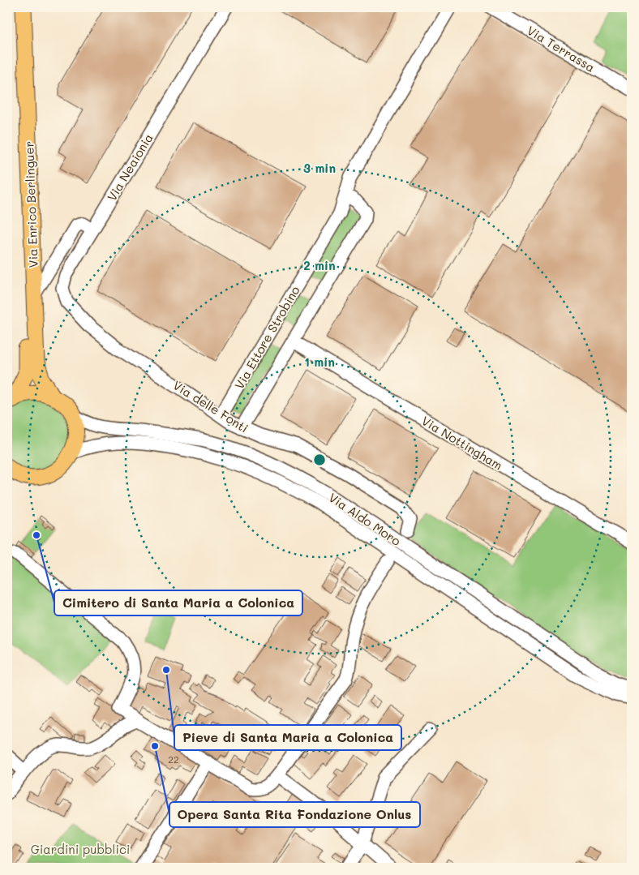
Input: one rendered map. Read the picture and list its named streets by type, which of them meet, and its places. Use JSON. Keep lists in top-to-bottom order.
{
  "streets": {
    "main road": ["Via Enrico Berlinguer"],
    "street": [
      "Via Terrassa",
      "Via Neaionia",
      "Via Ettore Strobino",
      "Via delle Fonti",
      "Via Nottingham",
      "Via Aldo Moro"
    ]
  },
  "crossings": [
    ["Via Neaionia", "Via delle Fonti"],
    ["Via Ettore Strobino", "Via delle Fonti"],
    ["Via Ettore Strobino", "Via Nottingham"]
  ],
  "parks": ["Giardini pubblici"],
  "places": ["Cimitero di Santa Maria a Colonica", "Pieve di Santa Maria a Colonica", "Opera Santa Rita Fondazione Onlus"],
  "house_numbers": ["22"],
  "rings": ["3 min", "2 min", "1 min"]
}
